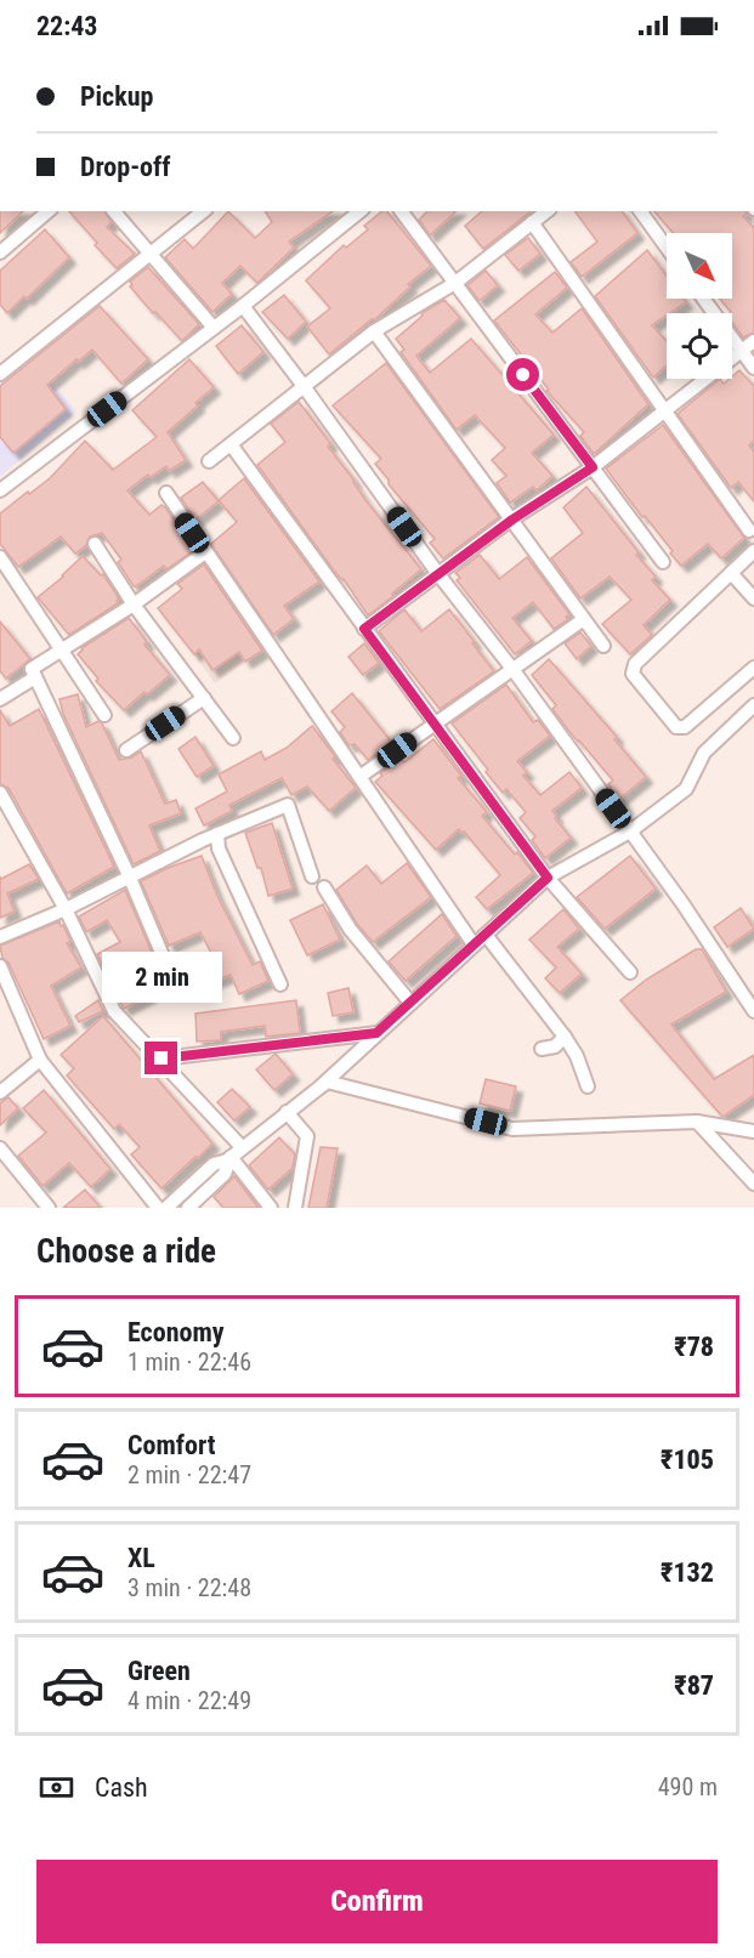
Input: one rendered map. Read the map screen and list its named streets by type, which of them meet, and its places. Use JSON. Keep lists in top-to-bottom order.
{
  "north": "bottom right",
  "page": {
    "status": "22:43",
    "banner": ["Pickup", "Drop-off"],
    "bubble": "2 min",
    "heading": "Choose a ride",
    "list": [
      {
        "name": "Economy",
        "note": "1 min · 22:46",
        "value": "₹78"
      },
      {
        "name": "Comfort",
        "note": "2 min · 22:47",
        "value": "₹105"
      },
      {
        "name": "XL",
        "note": "3 min · 22:48",
        "value": "₹132"
      },
      {
        "name": "Green",
        "note": "4 min · 22:49",
        "value": "₹87"
      }
    ],
    "pay": ["Cash", "490 m"],
    "buttons": "Confirm"
  }
}
